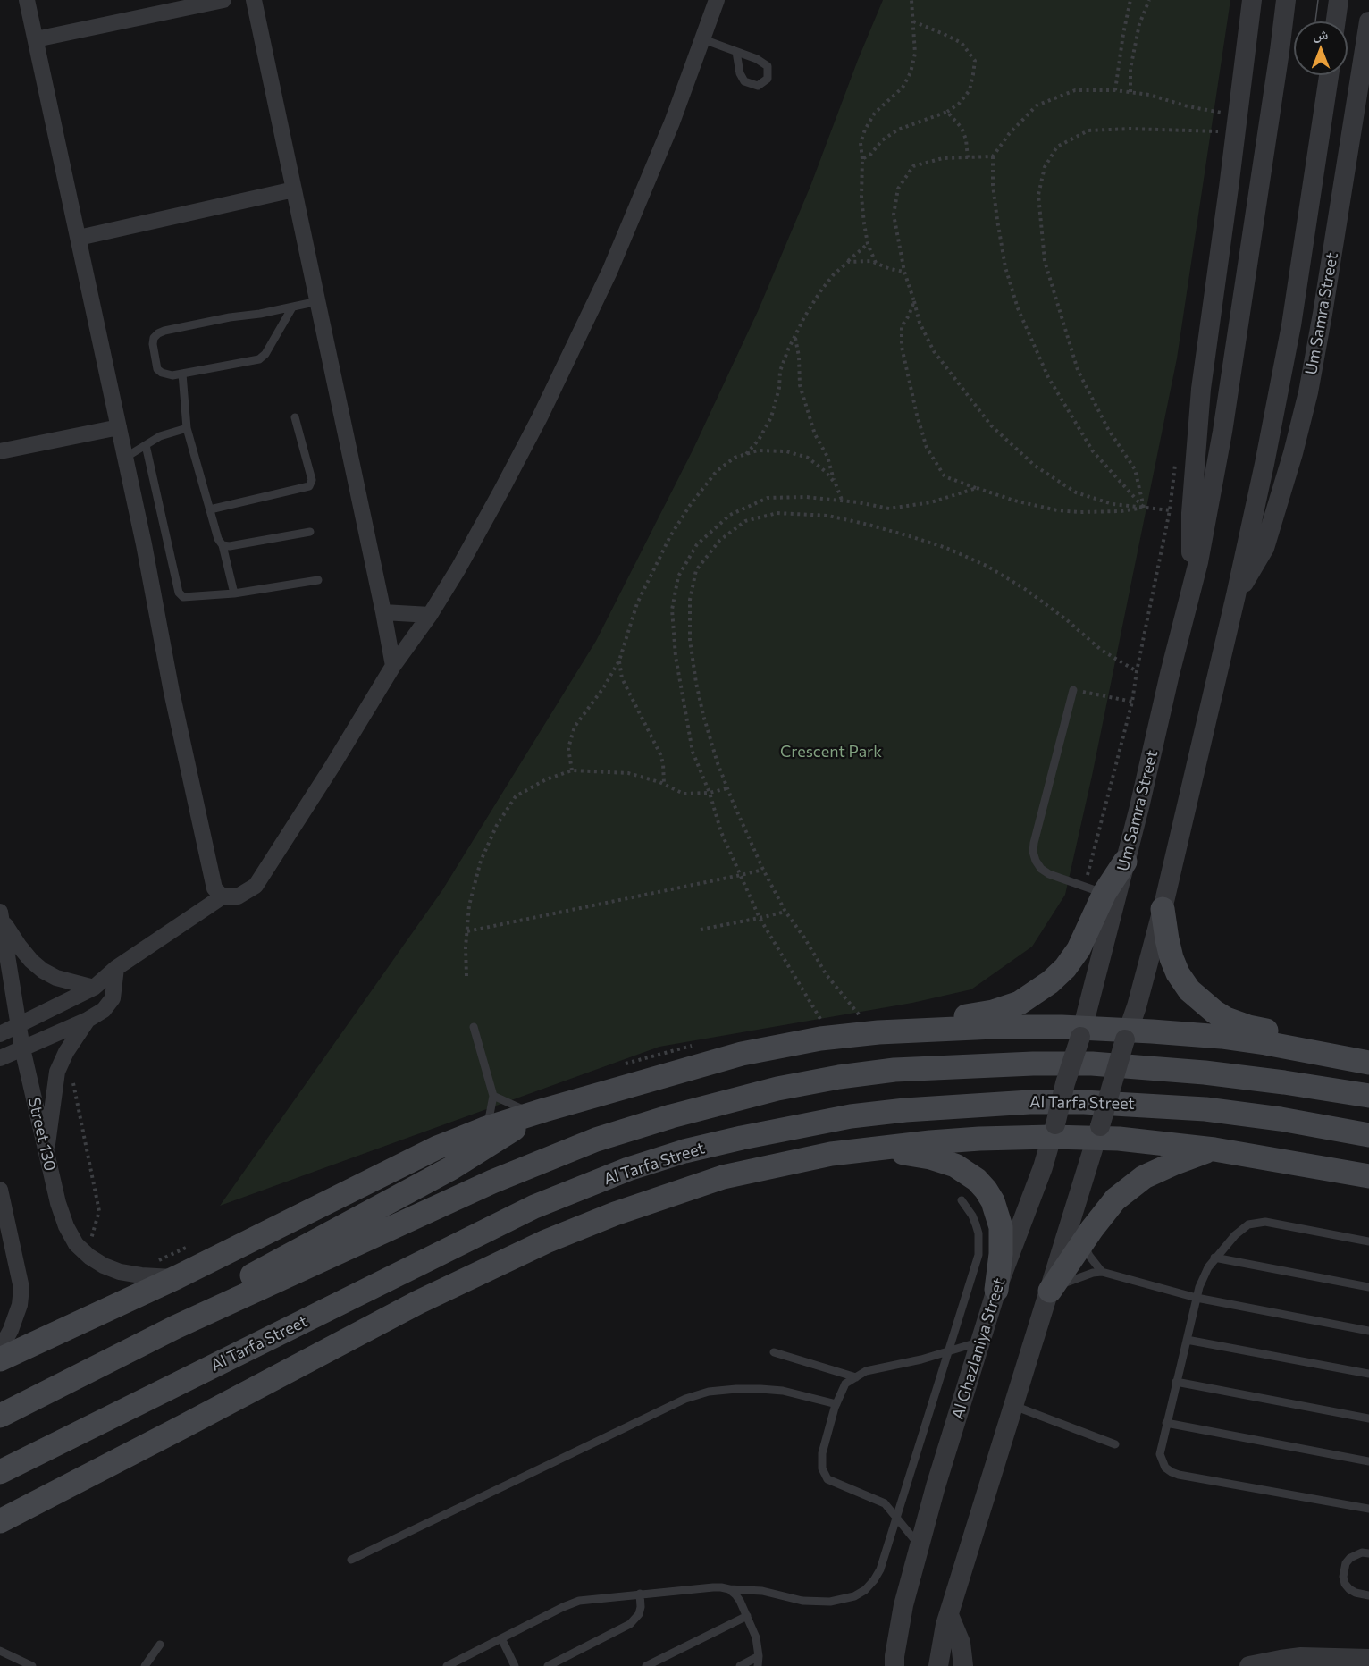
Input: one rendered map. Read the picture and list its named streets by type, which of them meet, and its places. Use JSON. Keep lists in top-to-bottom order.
{
  "streets": {
    "main road": ["Al Tarfa Street"],
    "street": ["Um Samra Street", "Street 130", "Al Ghazlaniya Street"]
  },
  "crossings": [
    ["Um Samra Street", "Al Ghazlaniya Street"]
  ],
  "parks": ["Crescent Park"],
  "north": "top"
}
